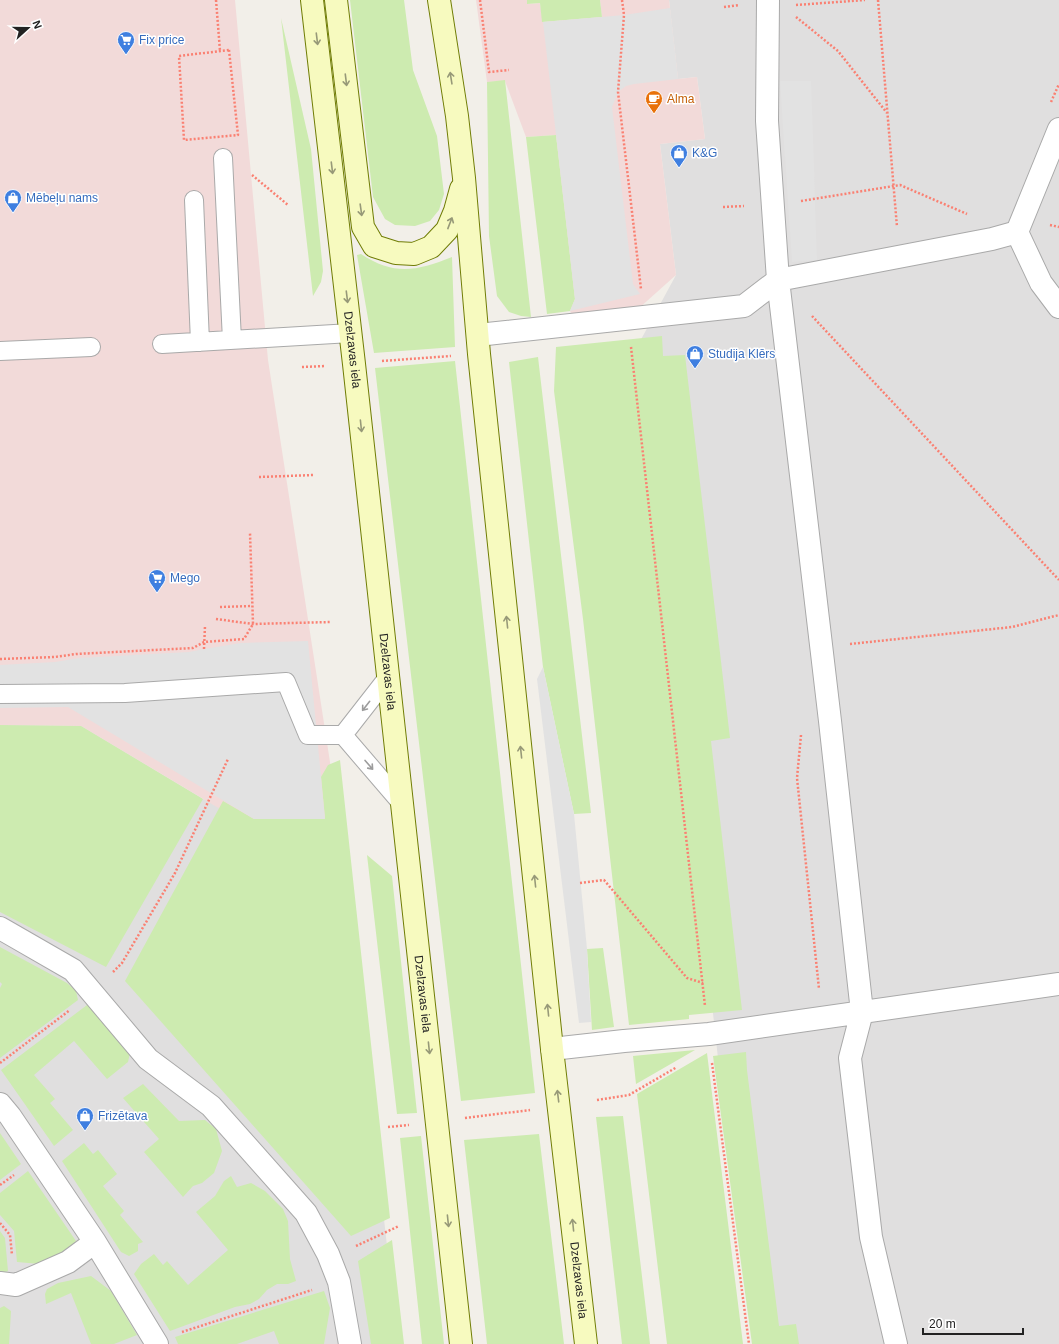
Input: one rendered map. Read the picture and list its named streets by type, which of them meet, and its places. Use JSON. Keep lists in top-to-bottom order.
{
  "streets": {
    "main road": ["Dzelzavas iela"]
  },
  "places": {
    "supermarket": ["Fix price", "Mego"],
    "cafe": ["Alma"],
    "shop": [
      "K&G",
      "Mēbeļu nams",
      "Studija Klērs",
      "Frizētava"
    ]
  },
  "scale_bar": "20 m",
  "north": "right"
}
